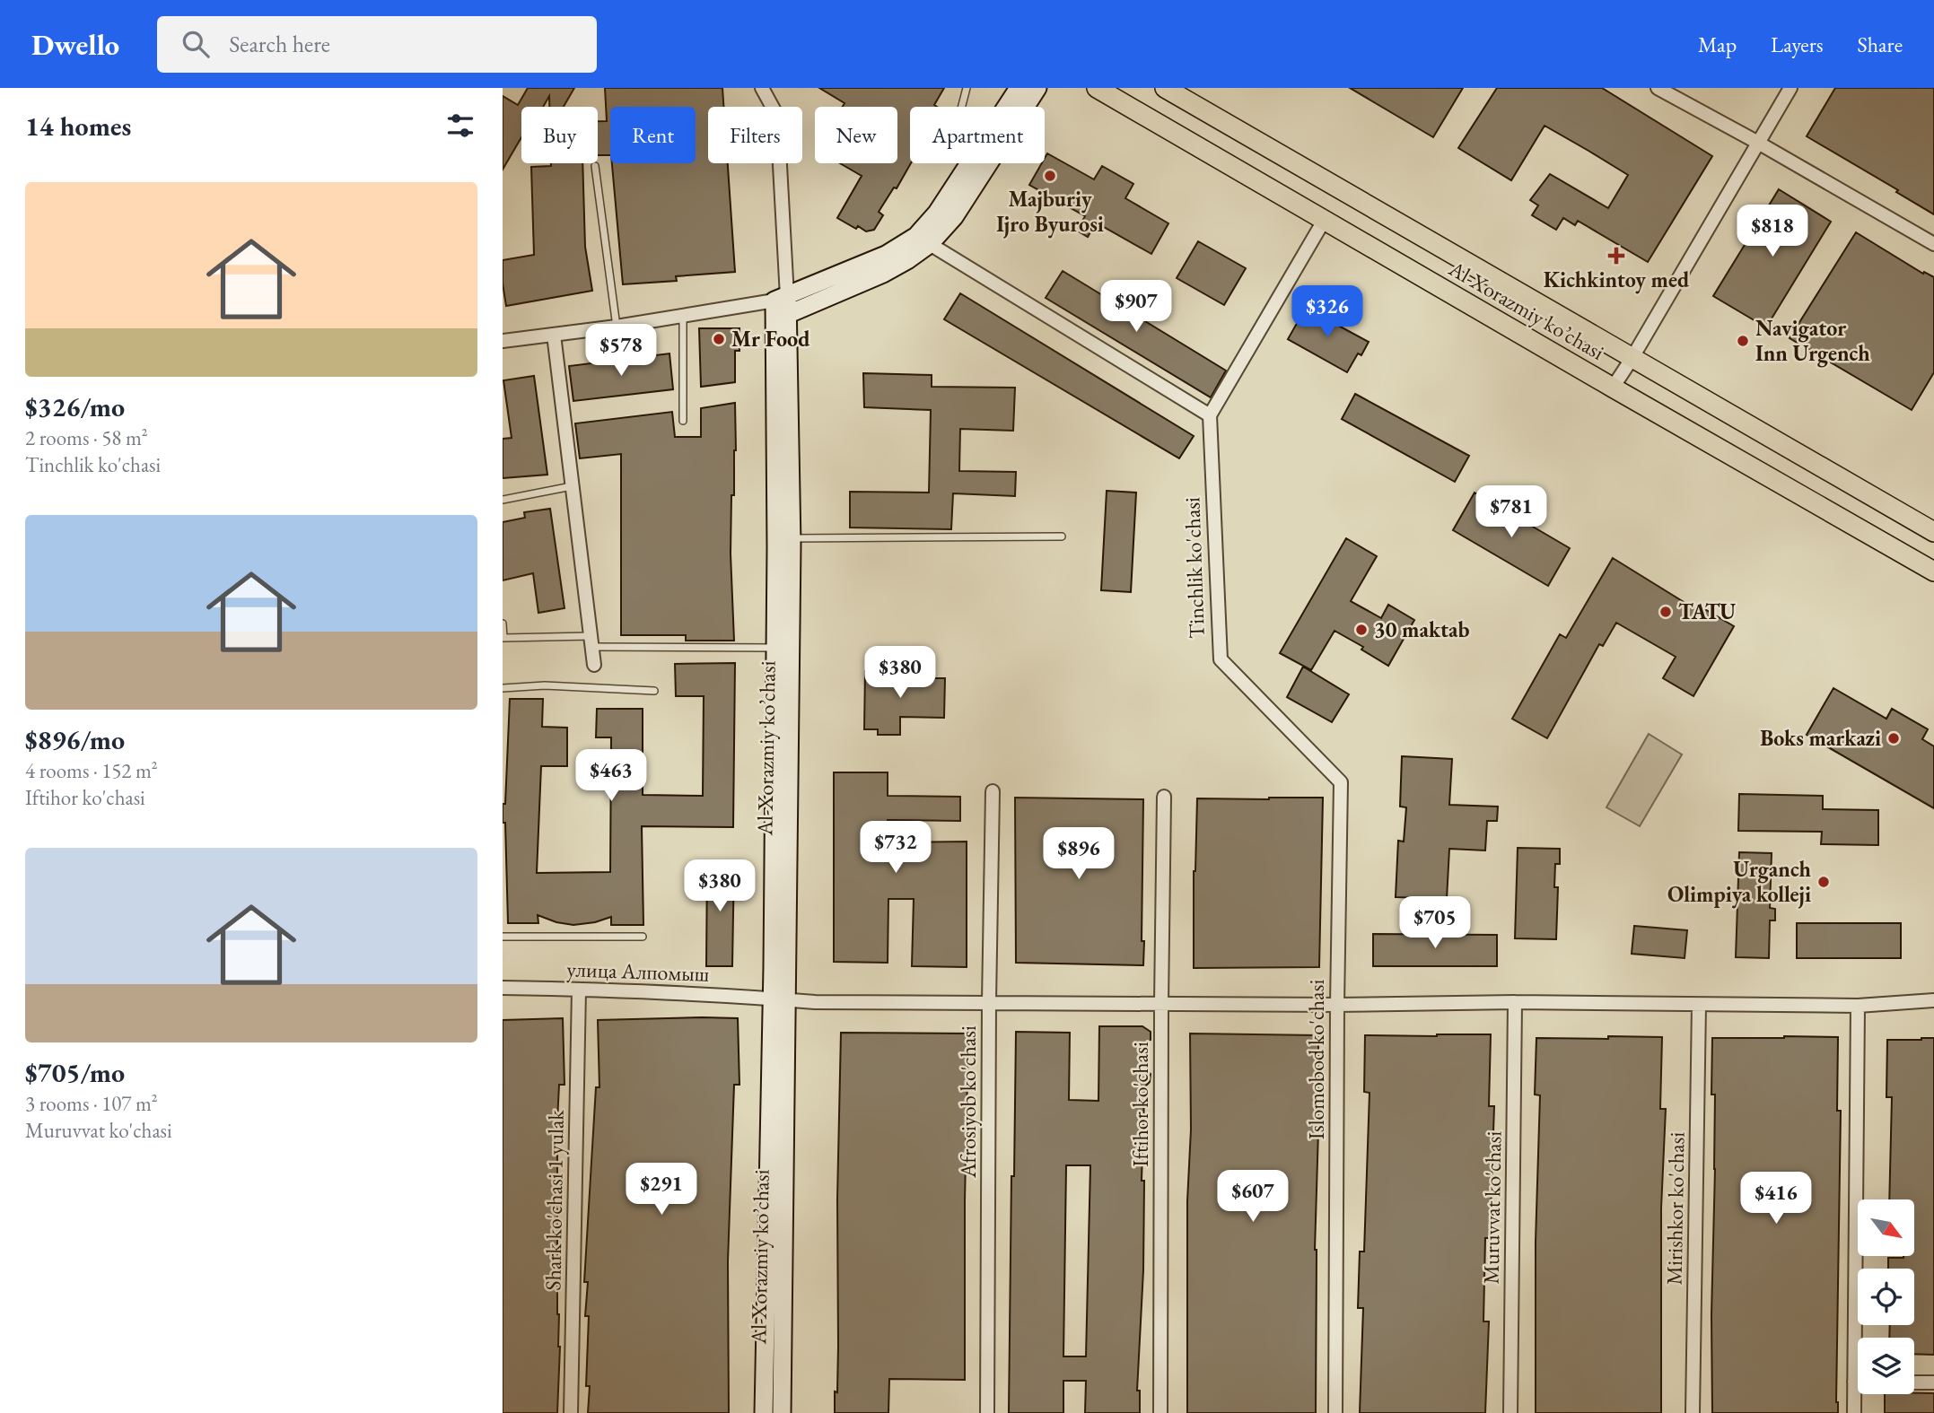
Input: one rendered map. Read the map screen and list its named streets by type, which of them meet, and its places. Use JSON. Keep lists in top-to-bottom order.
{
  "streets": {
    "main road": ["Al-Xorazmiy ko’chasi"],
    "street": [
      "Tinchlik ko'chasi",
      "улица Алпомыш",
      "Islomobod ko'chasi",
      "Afrosiyob ko'chasi",
      "Iftihor ko'chasi",
      "Shark ko'chasi 1 yulak",
      "Muruvvat ko'chasi",
      "Mirishkor ko'chasi"
    ]
  },
  "crossings": [
    ["Al-Xorazmiy ko’chasi", "улица Алпомыш"],
    ["Tinchlik ko'chasi", "Islomobod ko'chasi"],
    ["улица Алпомыш", "Islomobod ko'chasi"],
    ["улица Алпомыш", "Afrosiyob ko'chasi"],
    ["улица Алпомыш", "Iftihor ko'chasi"],
    ["улица Алпомыш", "Shark ko'chasi 1 yulak"],
    ["улица Алпомыш", "Muruvvat ko'chasi"],
    ["улица Алпомыш", "Mirishkor ko'chasi"]
  ],
  "places": {
    "other": [
      "Majburiy Ijro Byurosi",
      "Mr Food",
      "Navigator Inn Urgench",
      "TATU",
      "30 maktab",
      "Boks markazi",
      "Urganch Olimpiya kolleji"
    ],
    "health": ["Kichkintoy med"]
  },
  "north": "bottom right",
  "page": {
    "header": "Dwello",
    "search": "Search here",
    "nav": ["Map", "Layers", "Share"],
    "heading": "14 homes",
    "chip": [
      "Buy",
      "Rent",
      "Filters",
      "New",
      "Apartment"
    ],
    "list": [
      {
        "name": "$326/mo",
        "note": "2 rooms · 58 m² · Tinchlik ko'chasi"
      },
      {
        "name": "$896/mo",
        "note": "4 rooms · 152 m² · Iftihor ko'chasi"
      },
      {
        "name": "$705/mo",
        "note": "3 rooms · 107 m² · Muruvvat ko'chasi"
      }
    ],
    "price": [
      "$818",
      "$907",
      "$326",
      "$578",
      "$781",
      "$380",
      "$463",
      "$732",
      "$896",
      "$380",
      "$705",
      "$291",
      "$607",
      "$416"
    ]
  }
}
